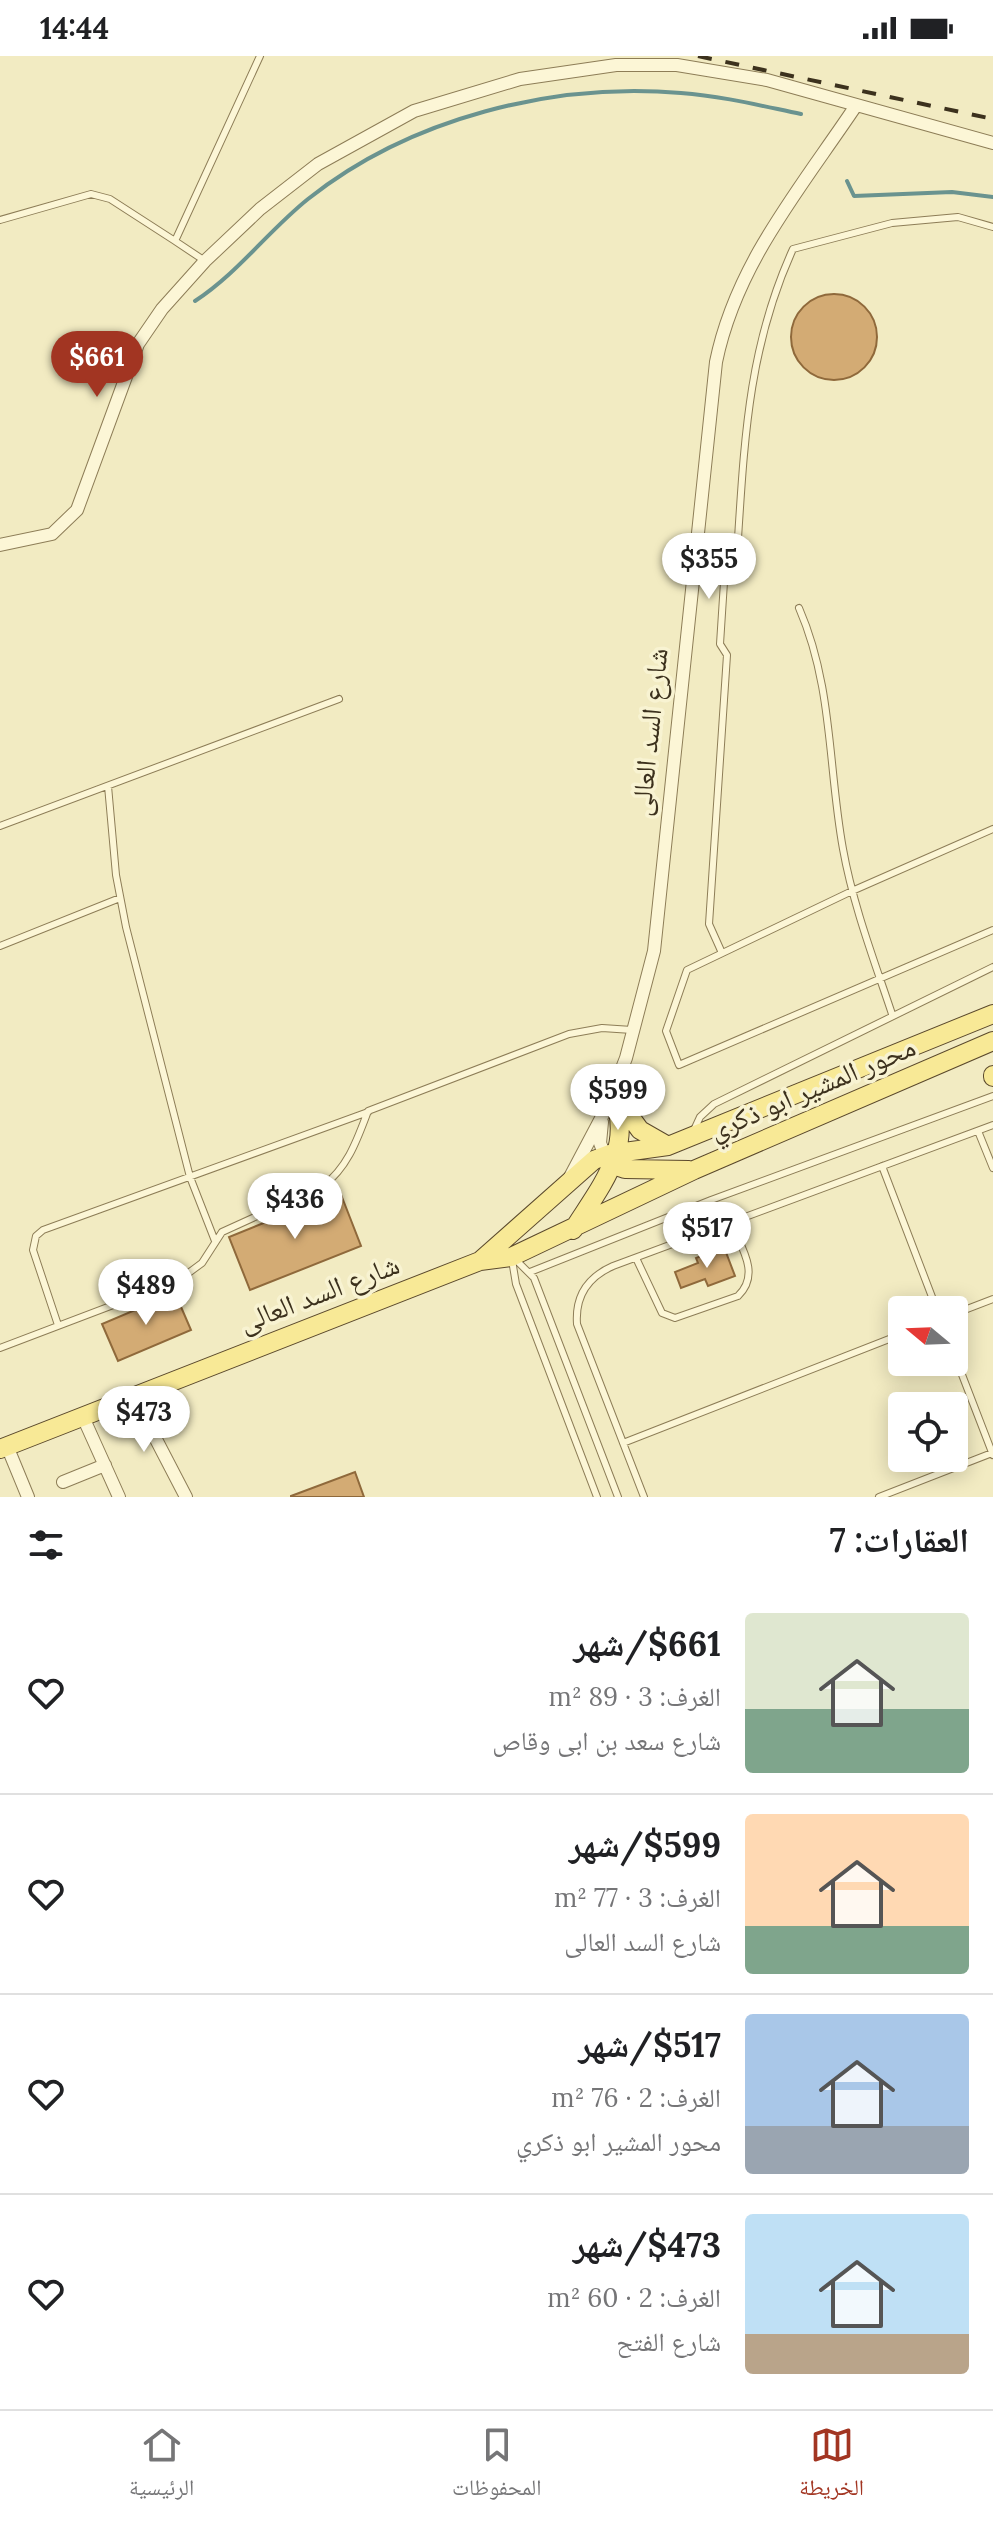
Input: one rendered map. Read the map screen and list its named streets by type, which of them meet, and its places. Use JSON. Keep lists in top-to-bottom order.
{
  "streets": {
    "main road": ["شارع السد العالى", "محور المشير ابو ذكري"]
  },
  "crossings": [
    ["شارع السد العالى", "محور المشير ابو ذكري"]
  ],
  "north": "left",
  "page": {
    "status": "14:44",
    "price": [
      "$661",
      "$355",
      "$599",
      "$436",
      "$517",
      "$489",
      "$473"
    ],
    "heading": "العقارات: 7",
    "list": [
      {
        "name": "$661/شهر",
        "note": "الغرف: 3 · 89 m² · شارع سعد بن ابى وقاص"
      },
      {
        "name": "$599/شهر",
        "note": "الغرف: 3 · 77 m² · شارع السد العالى"
      },
      {
        "name": "$517/شهر",
        "note": "الغرف: 2 · 76 m² · محور المشير ابو ذكري"
      },
      {
        "name": "$473/شهر",
        "note": "الغرف: 2 · 60 m² · شارع الفتح"
      }
    ],
    "tabs": ["الخريطة", "المحفوظات", "الرئيسية"]
  }
}
